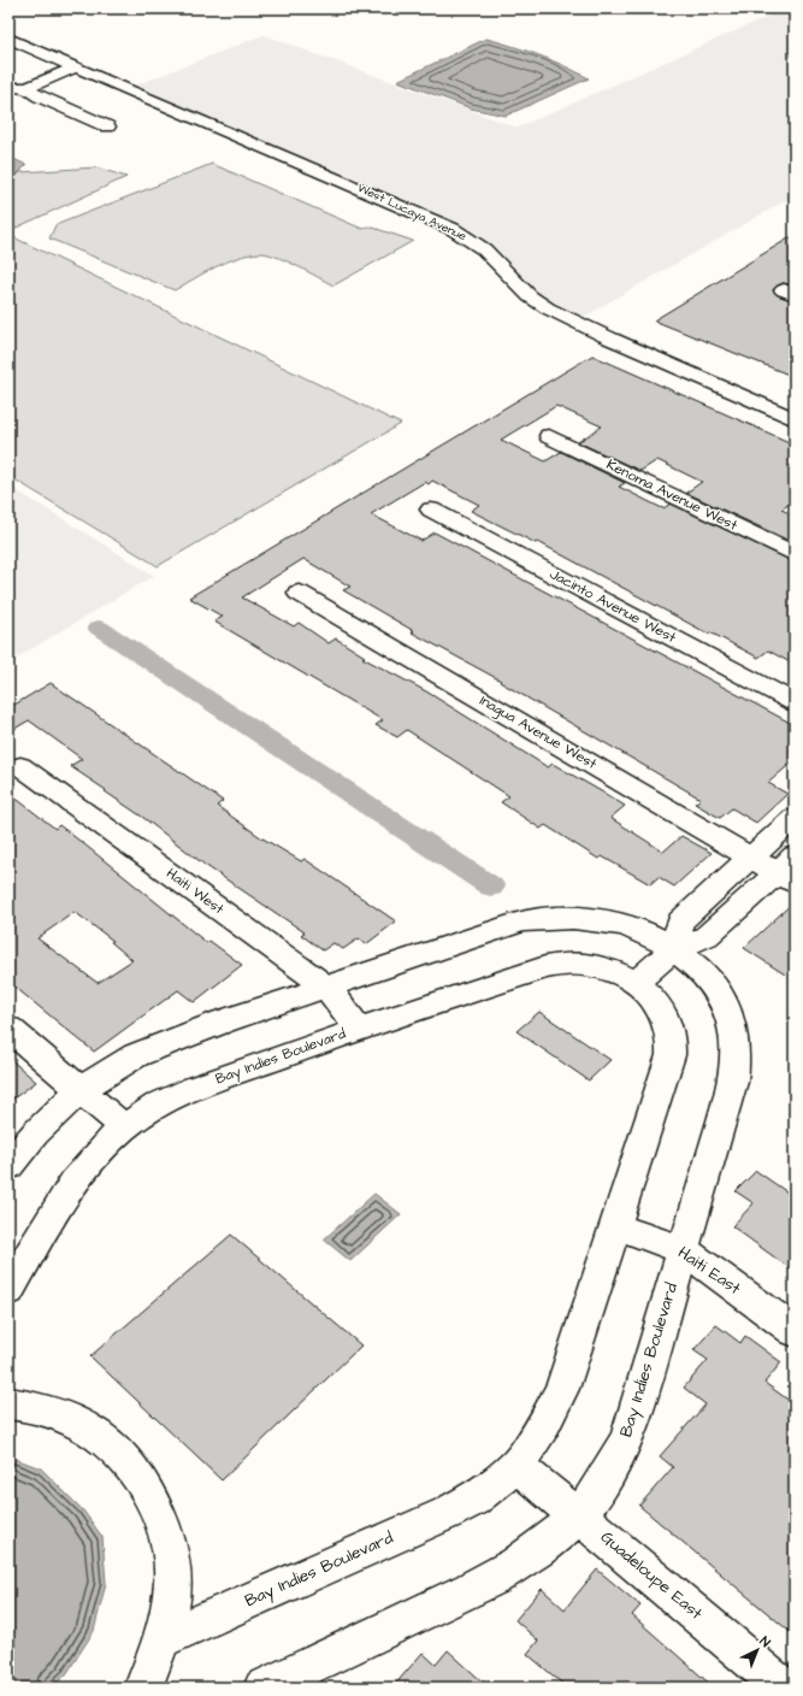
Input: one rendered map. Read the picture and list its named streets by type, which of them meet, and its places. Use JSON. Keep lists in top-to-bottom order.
{
  "streets": {
    "street": [
      "West Lucaya Avenue",
      "Kenoma Avenue West",
      "Jacinto Avenue West",
      "Inagua Avenue West",
      "Haiti West",
      "Bay Indies Boulevard",
      "Haiti East",
      "Guadeloupe East"
    ]
  },
  "crossings": [
    ["Haiti West", "Bay Indies Boulevard"],
    ["Bay Indies Boulevard", "Haiti East"],
    ["Bay Indies Boulevard", "Guadeloupe East"]
  ],
  "north": "top right"
}
